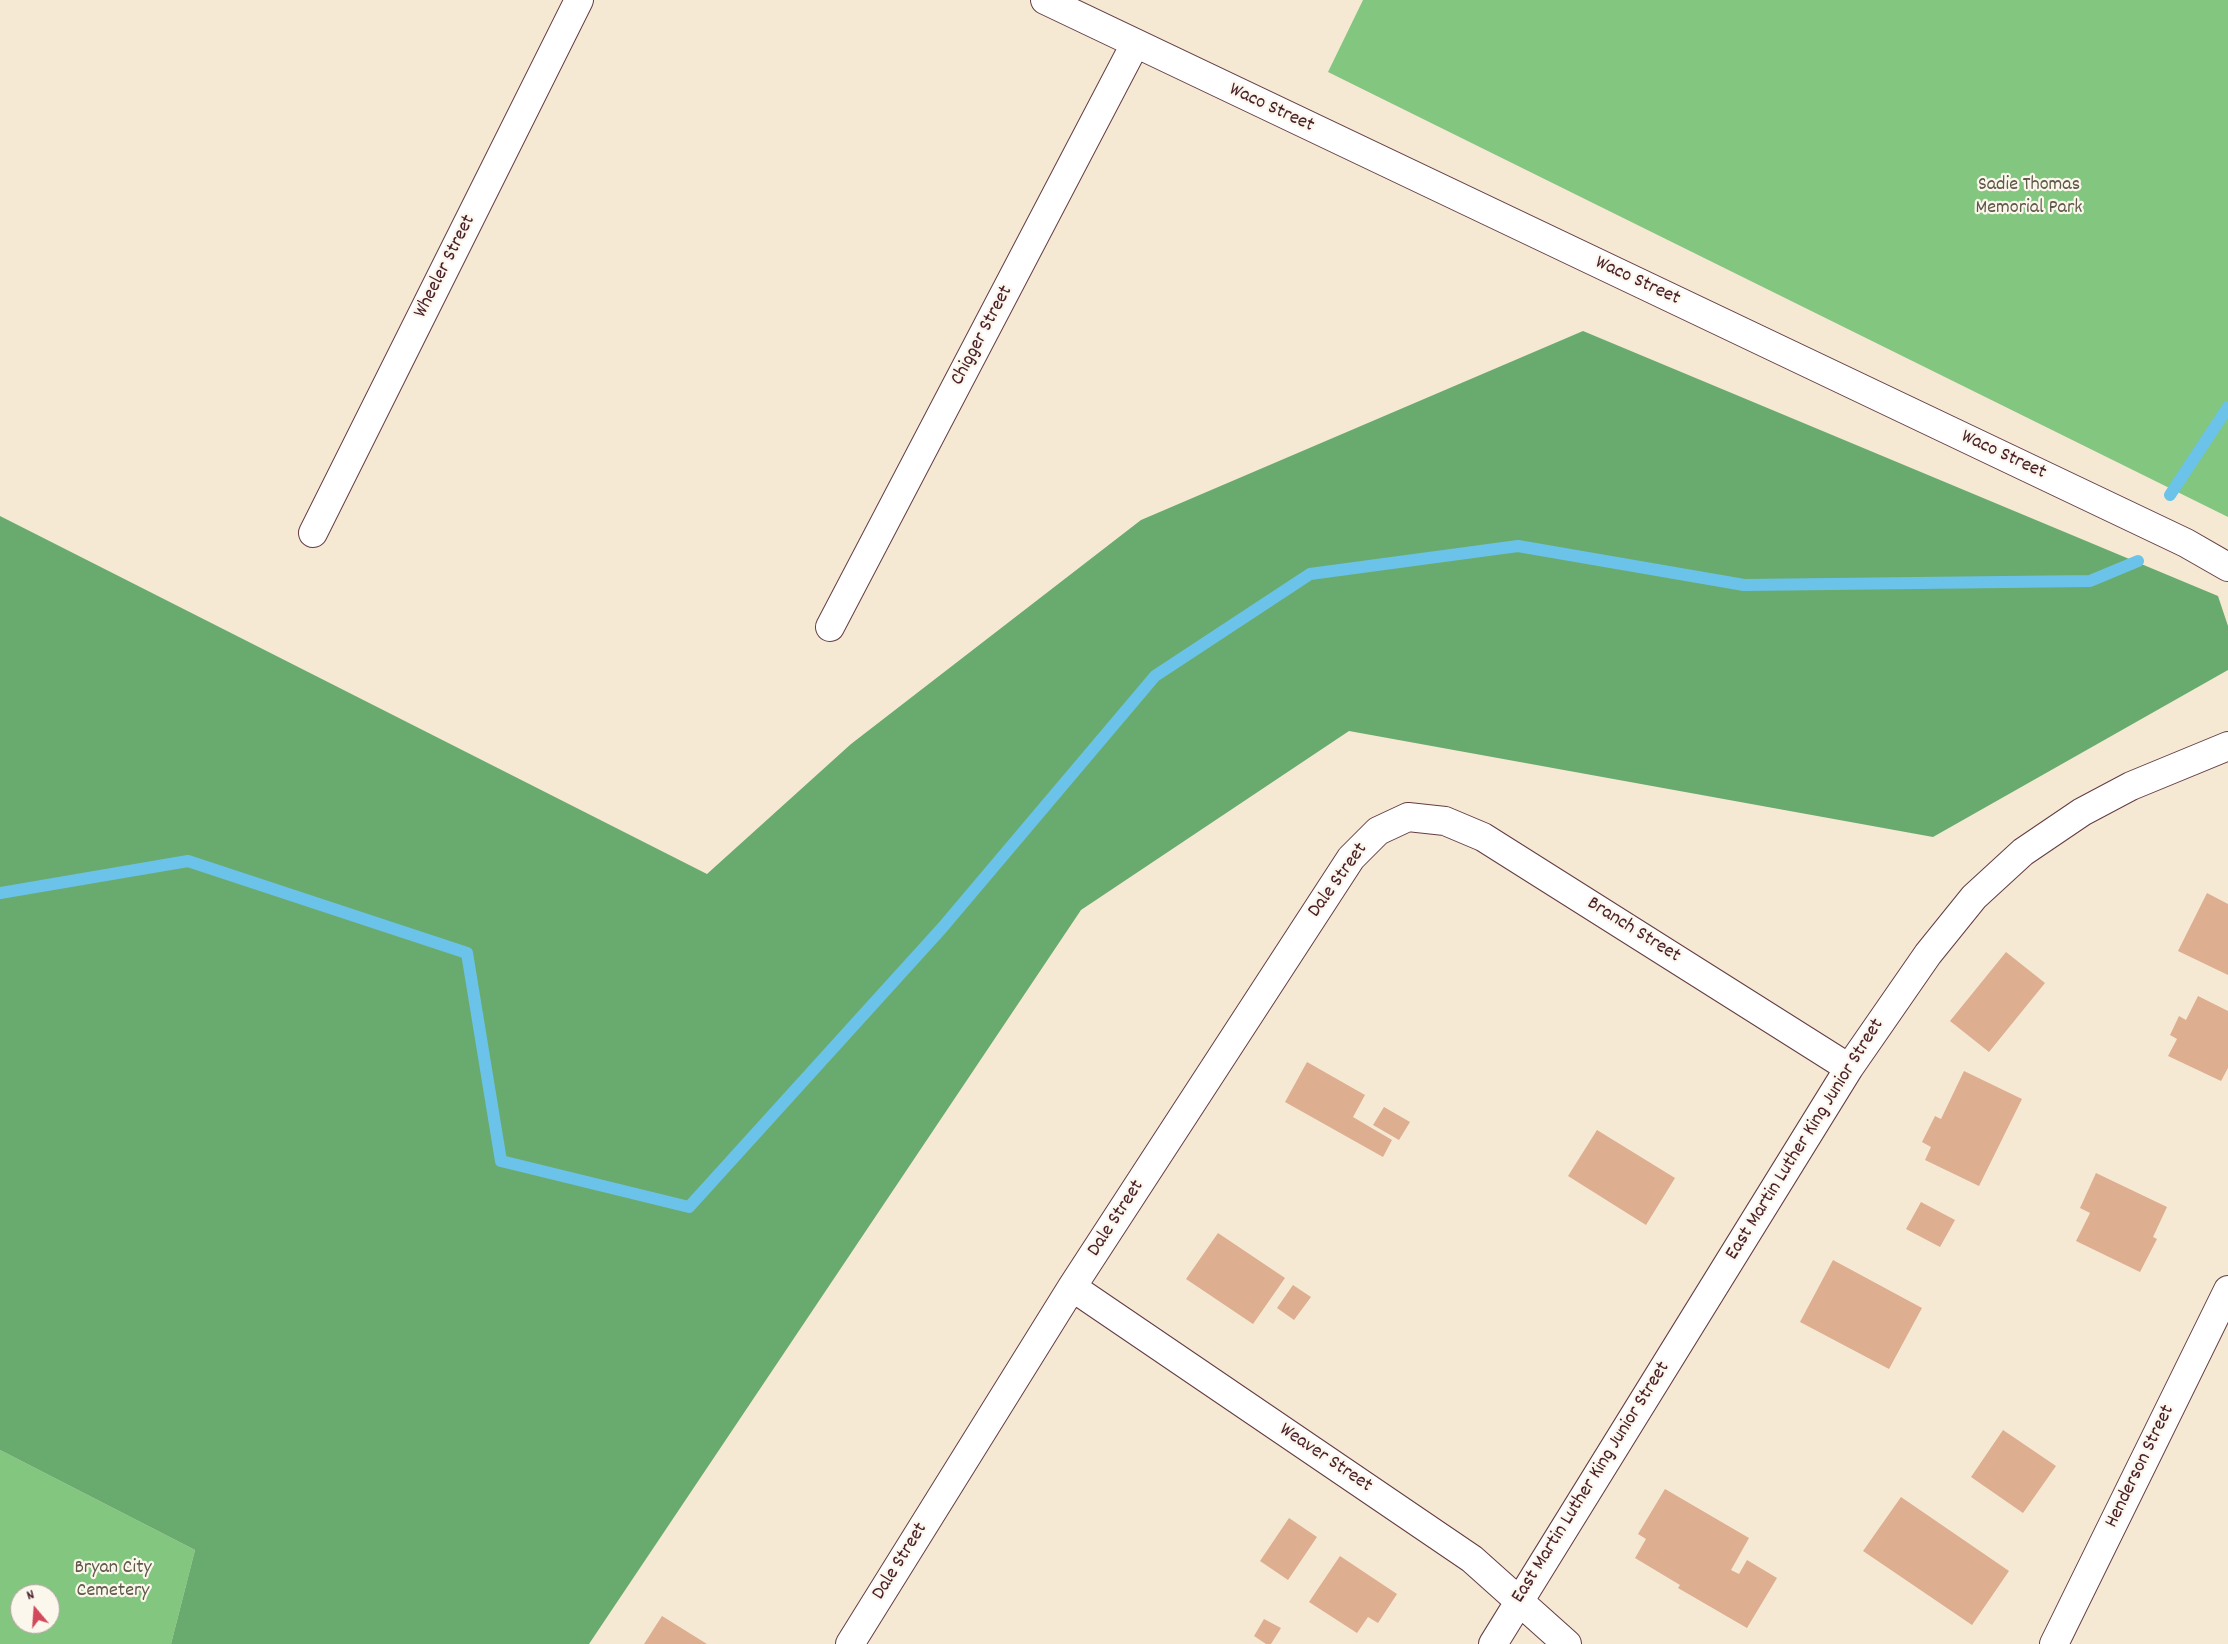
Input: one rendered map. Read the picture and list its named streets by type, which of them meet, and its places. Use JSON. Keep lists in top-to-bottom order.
{
  "streets": {
    "street": [
      "Waco Street",
      "Wheeler Street",
      "Chigger Street",
      "Dale Street",
      "Branch Street",
      "East Martin Luther King Junior Street",
      "Weaver Street",
      "Henderson Street"
    ]
  },
  "crossings": [
    ["Waco Street", "Chigger Street"],
    ["Dale Street", "Branch Street"],
    ["Dale Street", "Weaver Street"],
    ["Branch Street", "East Martin Luther King Junior Street"],
    ["East Martin Luther King Junior Street", "Weaver Street"]
  ],
  "parks": ["Sadie Thomas Memorial Park", "Bryan City Cemetery"],
  "north": "top"
}
